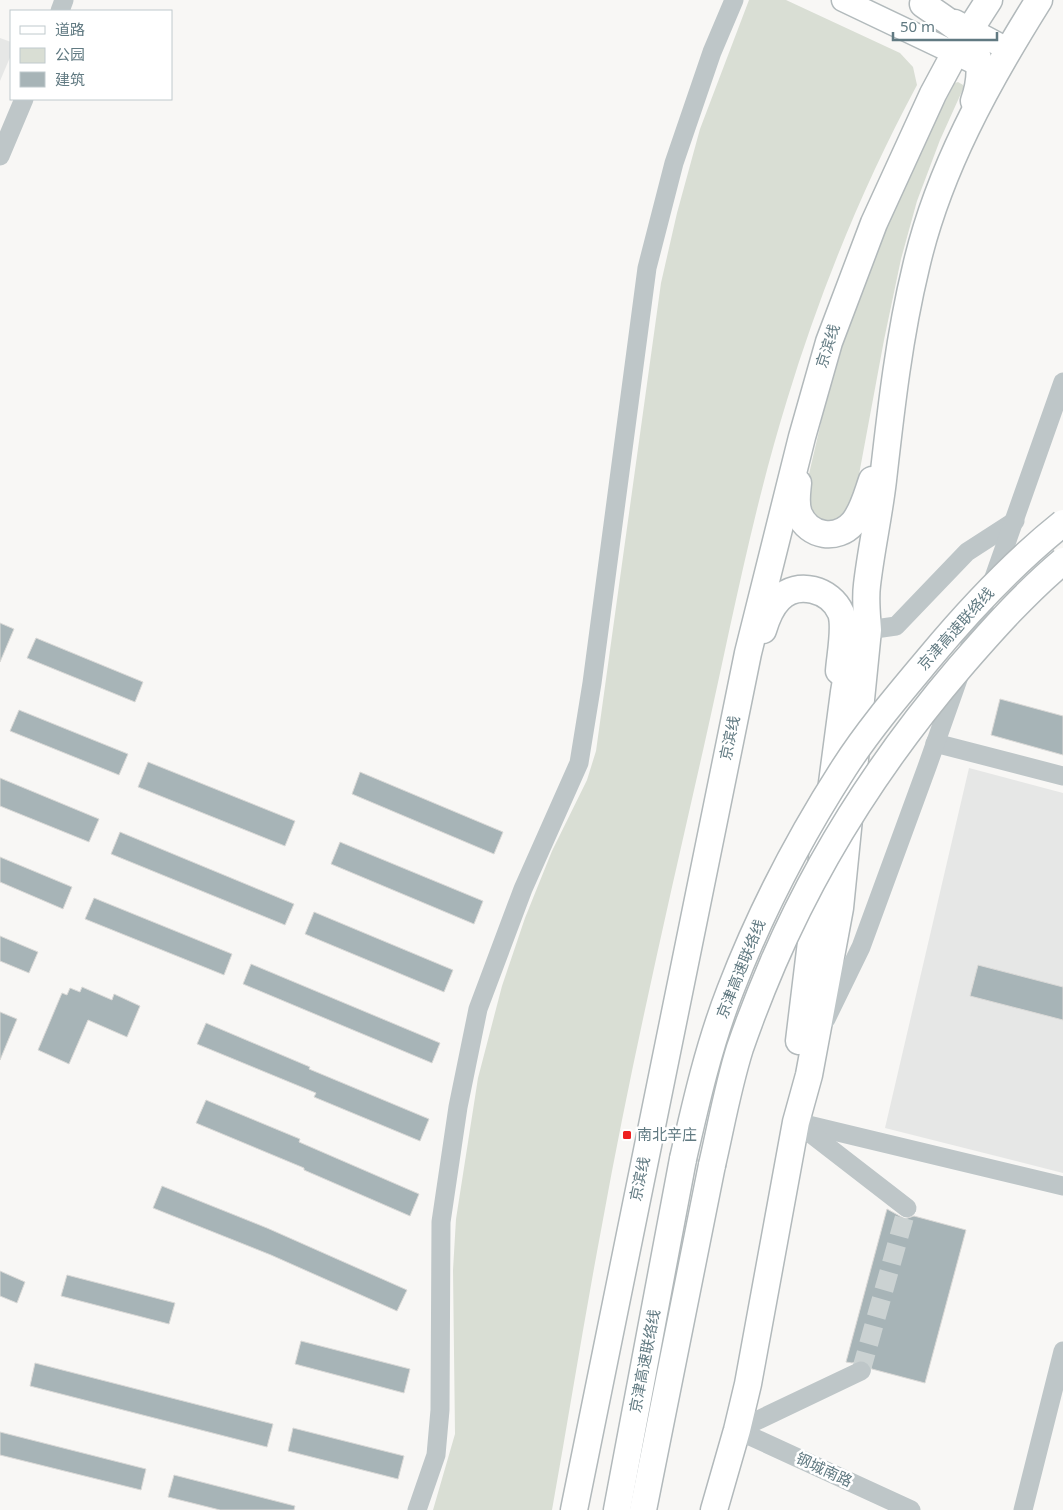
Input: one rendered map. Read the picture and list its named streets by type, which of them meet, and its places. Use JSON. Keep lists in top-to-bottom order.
{
  "streets": {
    "highway": ["京滨线", "京津高速联络线"],
    "street": ["钢城南路"]
  },
  "places": {
    "transit": ["南北辛庄"]
  },
  "legend": ["道路", "公园", "建筑"],
  "scale_bar": "50 m"
}
